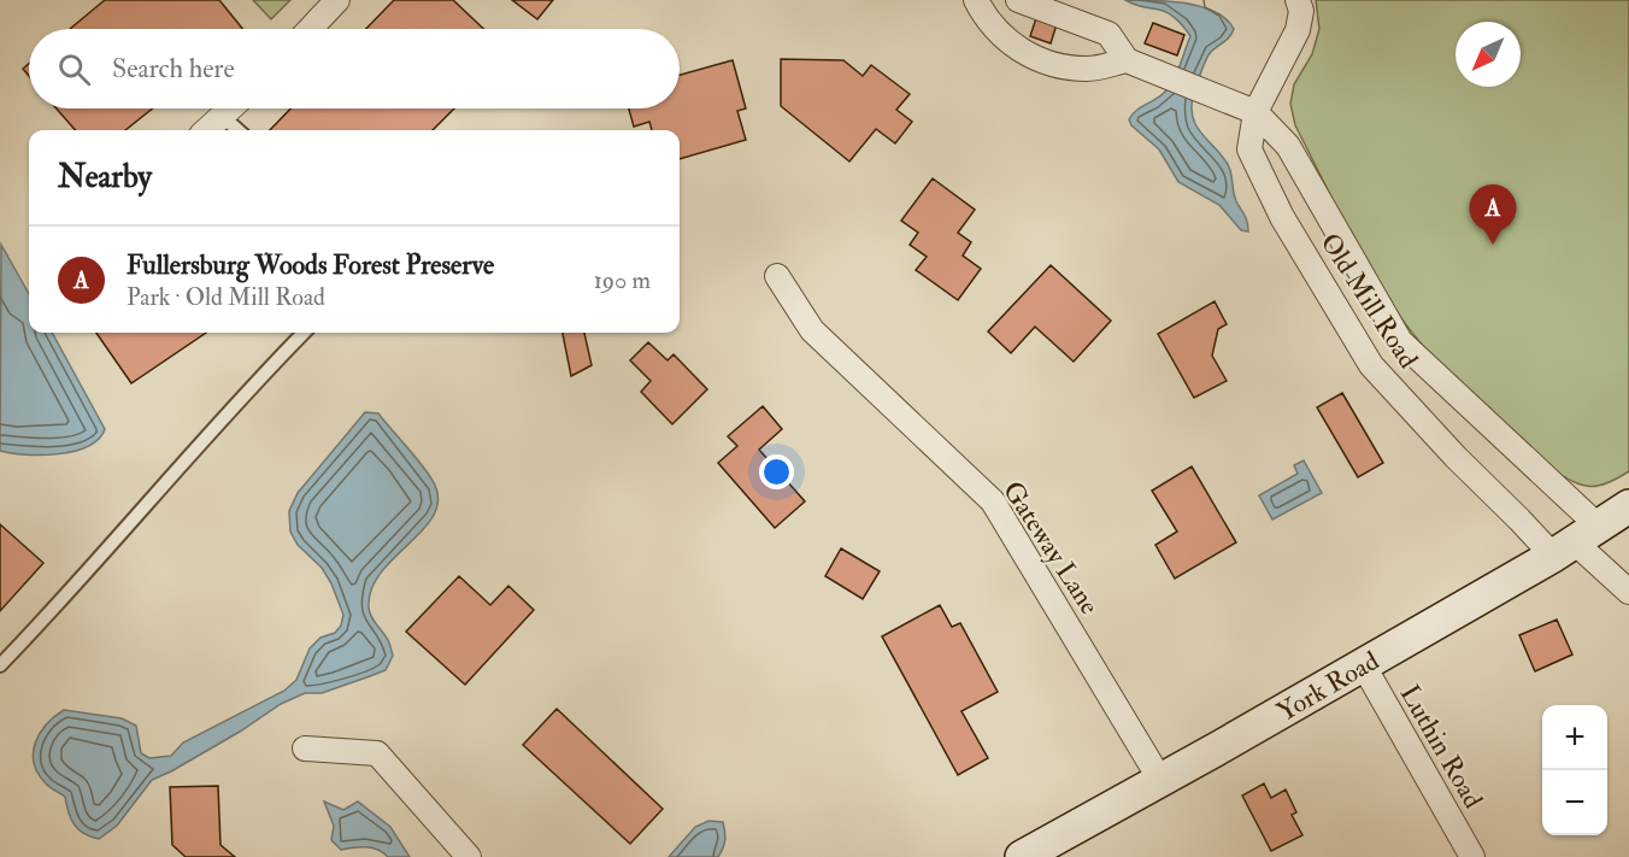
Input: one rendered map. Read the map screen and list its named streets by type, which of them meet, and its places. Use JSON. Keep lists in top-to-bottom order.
{
  "streets": {
    "main road": ["York Road"],
    "street": ["Old Mill Road", "Gateway Lane", "Luthin Road"]
  },
  "crossings": [
    ["Old Mill Road", "York Road"],
    ["Gateway Lane", "York Road"],
    ["York Road", "Luthin Road"]
  ],
  "north": "bottom left",
  "page": {
    "search": "Search here",
    "heading": "Nearby",
    "pins": "A",
    "list": [
      {
        "mark": "A",
        "name": "Fullersburg Woods Forest Preserve",
        "note": "Park · Old Mill Road",
        "value": "190 m"
      }
    ],
    "map_buttons": ["+", "−"]
  }
}
